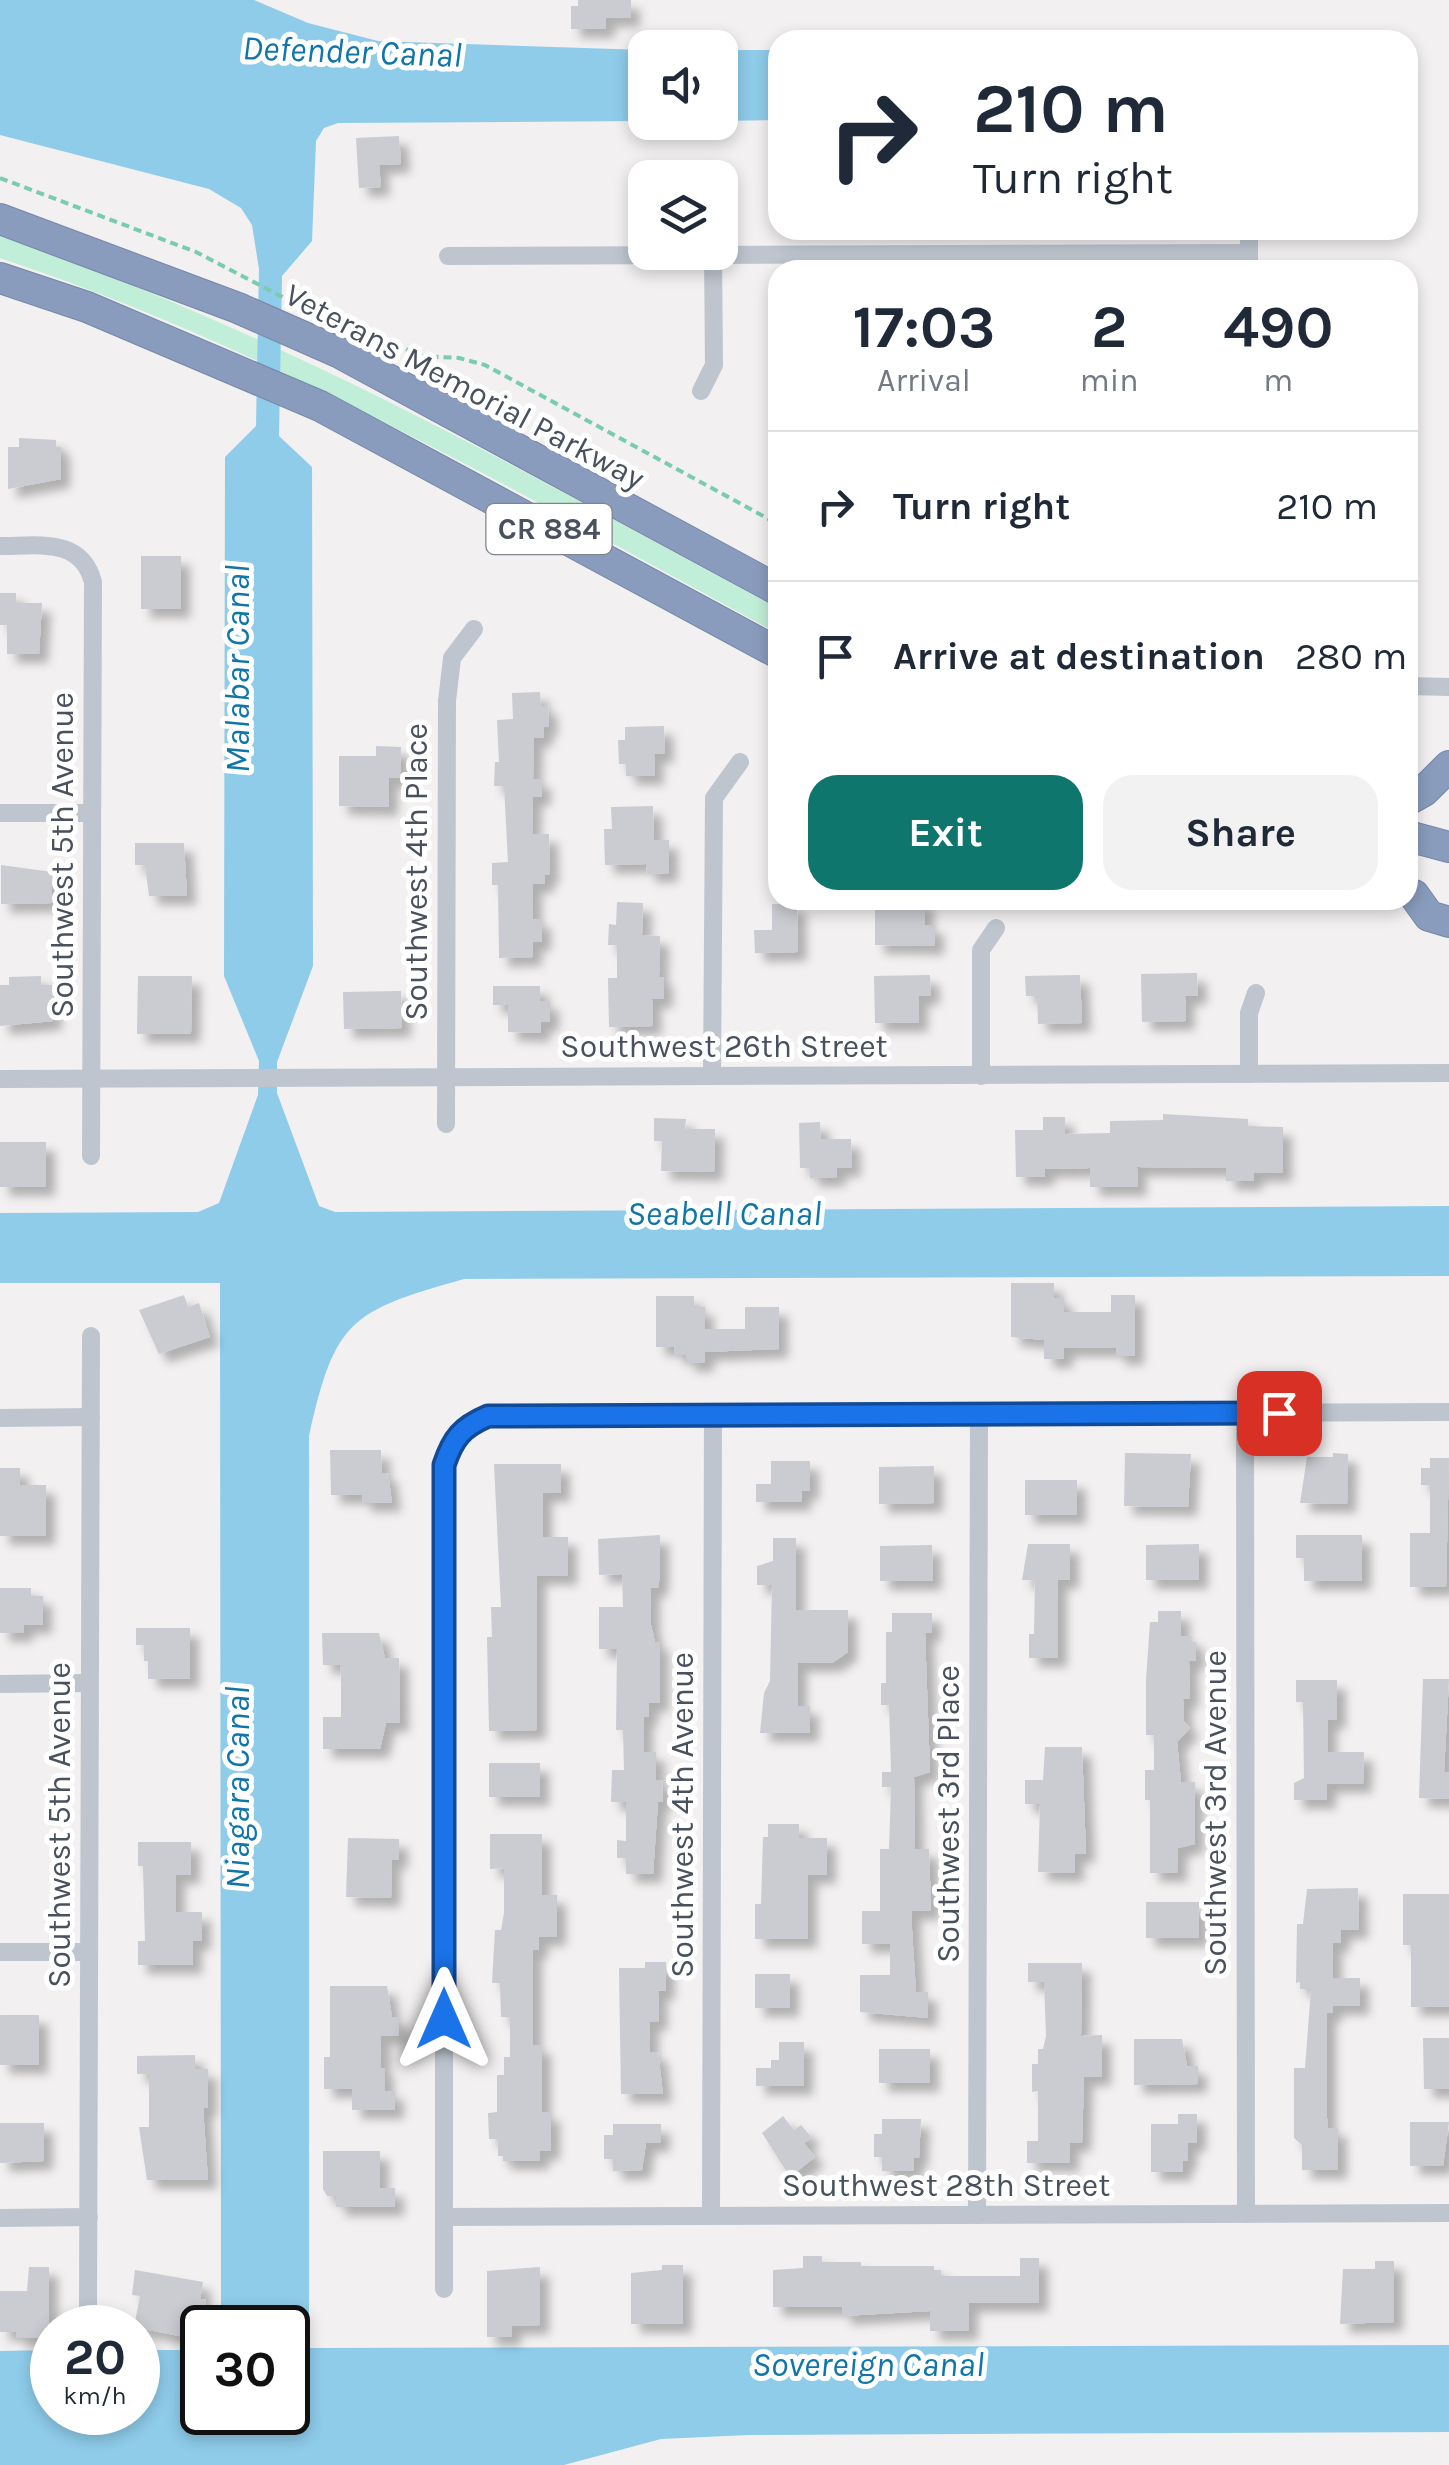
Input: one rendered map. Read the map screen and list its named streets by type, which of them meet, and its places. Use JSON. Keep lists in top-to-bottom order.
{
  "streets": {
    "highway": ["Veterans Memorial Parkway", "CR 884"],
    "street": [
      "Southwest 5th Avenue",
      "Southwest 4th Place",
      "Southwest 26th Street",
      "Southwest 3rd Avenue",
      "Southwest 3rd Place",
      "Southwest 4th Avenue",
      "Southwest 28th Street"
    ]
  },
  "crossings": [
    ["Southwest 5th Avenue", "Southwest 26th Street"],
    ["Southwest 4th Place", "Southwest 26th Street"],
    ["Southwest 3rd Avenue", "Southwest 28th Street"],
    ["Southwest 3rd Place", "Southwest 28th Street"],
    ["Southwest 4th Avenue", "Southwest 28th Street"]
  ],
  "water": [
    "Defender Canal",
    "Malabar Canal",
    "Seabell Canal",
    "Niagara Canal",
    "Sovereign Canal"
  ],
  "page": {
    "turn": ["210 m", "Turn right"],
    "eta": [
      "17:03",
      "Arrival",
      "2",
      "min",
      "490",
      "m"
    ],
    "list": [
      {
        "name": "Turn right",
        "value": "210 m"
      },
      {
        "name": "Arrive at destination",
        "value": "280 m"
      }
    ],
    "buttons": ["Exit", "Share"],
    "speed": "20 km/h",
    "limit": "30"
  }
}
